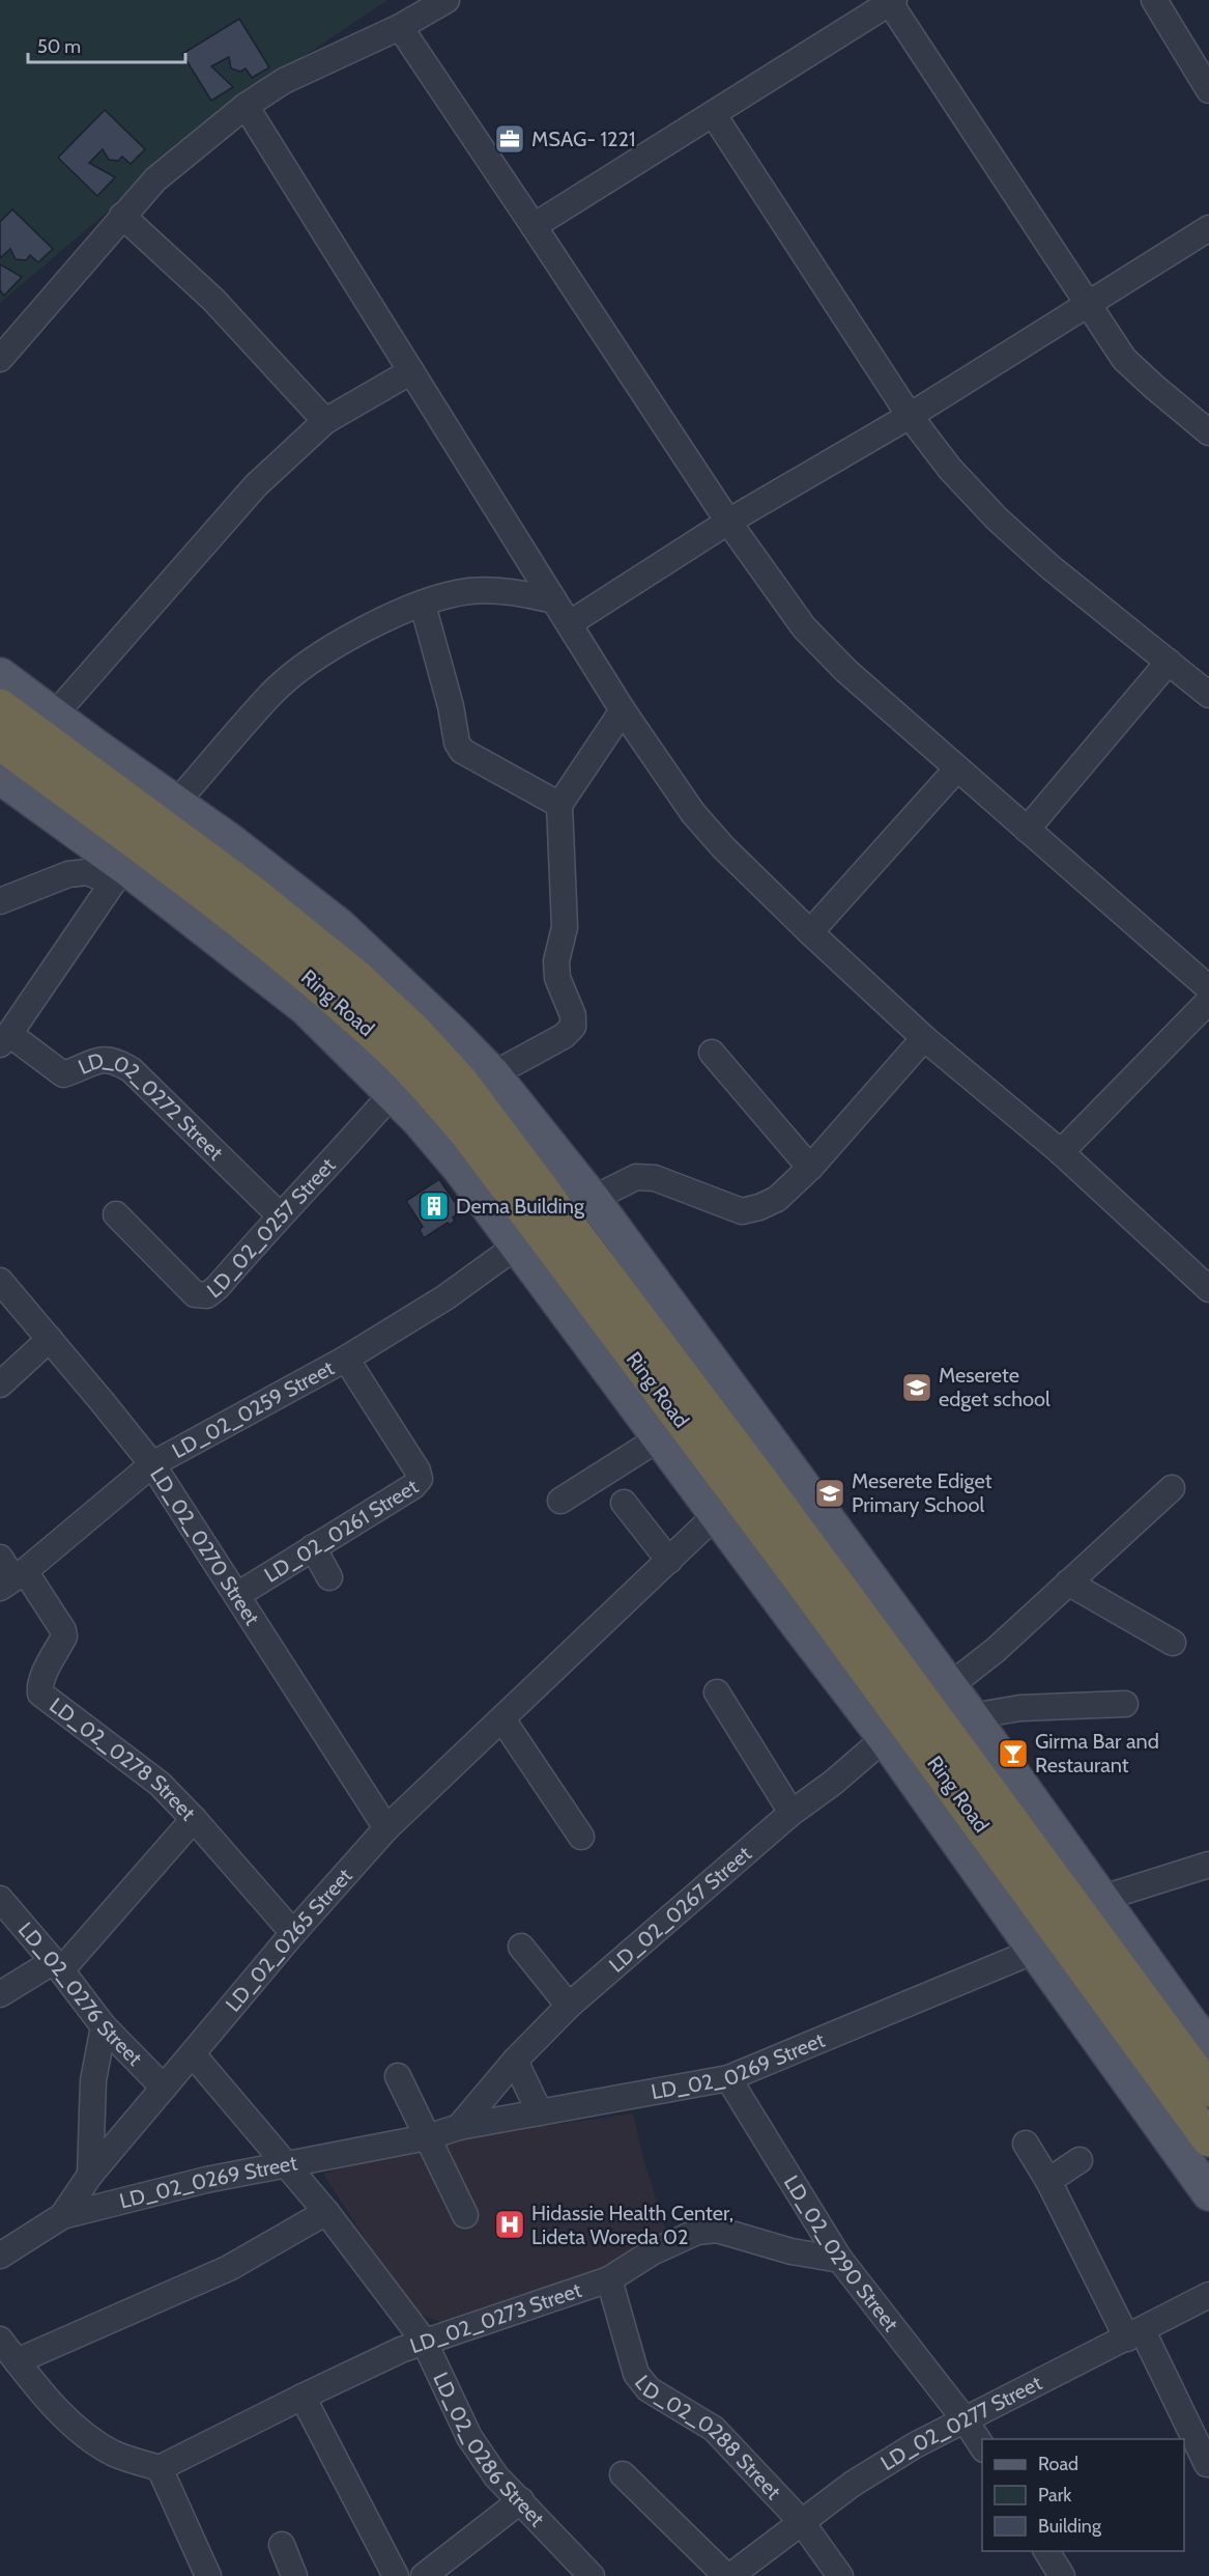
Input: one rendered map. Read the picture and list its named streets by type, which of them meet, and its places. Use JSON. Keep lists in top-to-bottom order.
{
  "streets": {
    "highway": ["Ring Road"],
    "street": [
      "LD_02_0272 Street",
      "LD_02_0257 Street",
      "LD_02_0259 Street",
      "LD_02_0261 Street",
      "LD_02_0270 Street",
      "LD_02_0278 Street",
      "LD_02_0267 Street",
      "LD_02_0265 Street",
      "LD_02_0276 Street",
      "LD_02_0269 Street",
      "LD_02_0290 Street",
      "LD_02_0273 Street",
      "LD_02_0277 Street",
      "LD_02_0288 Street",
      "LD_02_0286 Street"
    ]
  },
  "crossings": [
    ["LD_02_0272 Street", "LD_02_0257 Street"],
    ["LD_02_0259 Street", "LD_02_0261 Street"],
    ["LD_02_0259 Street", "LD_02_0270 Street"],
    ["LD_02_0259 Street", "LD_02_0278 Street"],
    ["LD_02_0261 Street", "LD_02_0270 Street"],
    ["LD_02_0270 Street", "LD_02_0265 Street"],
    ["LD_02_0278 Street", "LD_02_0265 Street"],
    ["LD_02_0267 Street", "LD_02_0269 Street"],
    ["LD_02_0265 Street", "LD_02_0276 Street"],
    ["LD_02_0265 Street", "LD_02_0269 Street"],
    ["LD_02_0265 Street", "LD_02_0286 Street"],
    ["LD_02_0269 Street", "LD_02_0290 Street"],
    ["LD_02_0269 Street", "LD_02_0286 Street"],
    ["LD_02_0290 Street", "LD_02_0273 Street"],
    ["LD_02_0290 Street", "LD_02_0277 Street"],
    ["LD_02_0273 Street", "LD_02_0288 Street"],
    ["LD_02_0273 Street", "LD_02_0286 Street"],
    ["LD_02_0277 Street", "LD_02_0288 Street"]
  ],
  "places": {
    "office": ["MSAG- 1221"],
    "building": ["Dema Building"],
    "school or university": ["Meserete edget school", "Meserete Ediget Primary School"],
    "bar": ["Girma Bar and Restaurant"],
    "hospital": ["Hidassie Health Center, Lideta Woreda 02"]
  },
  "legend": ["Road", "Park", "Building"],
  "scale_bar": "50 m"
}
